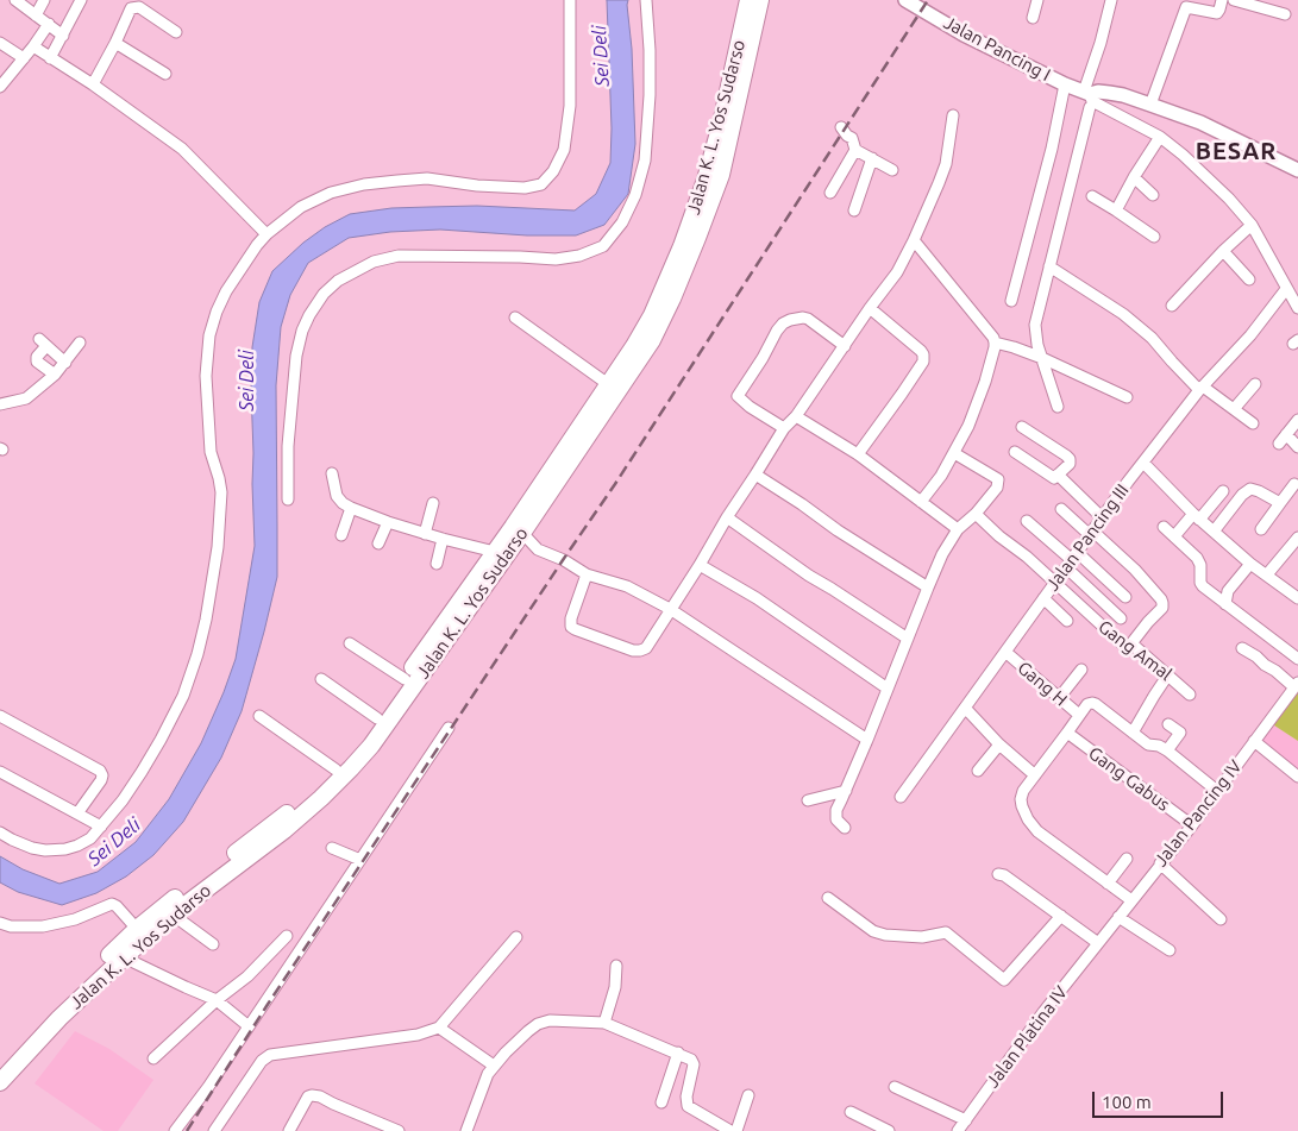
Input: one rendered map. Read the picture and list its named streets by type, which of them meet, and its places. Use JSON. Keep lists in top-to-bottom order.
{
  "streets": {
    "highway": ["Jalan K. L. Yos Sudarso"],
    "main road": ["Jalan Pancing I"],
    "street": [
      "Jalan Pancing III",
      "Gang Amal",
      "Gang H",
      "Gang Gabus",
      "Jalan Pancing IV",
      "Jalan Platina IV"
    ]
  },
  "crossings": [
    ["Jalan Pancing I", "Jalan Pancing III"],
    ["Jalan Pancing III", "Gang Amal"],
    ["Jalan Pancing III", "Gang H"],
    ["Gang Gabus", "Jalan Pancing IV"],
    ["Jalan Pancing IV", "Jalan Platina IV"]
  ],
  "districts": ["BESAR"],
  "water": ["Sei Deli"],
  "scale_bar": "100 m"
}
